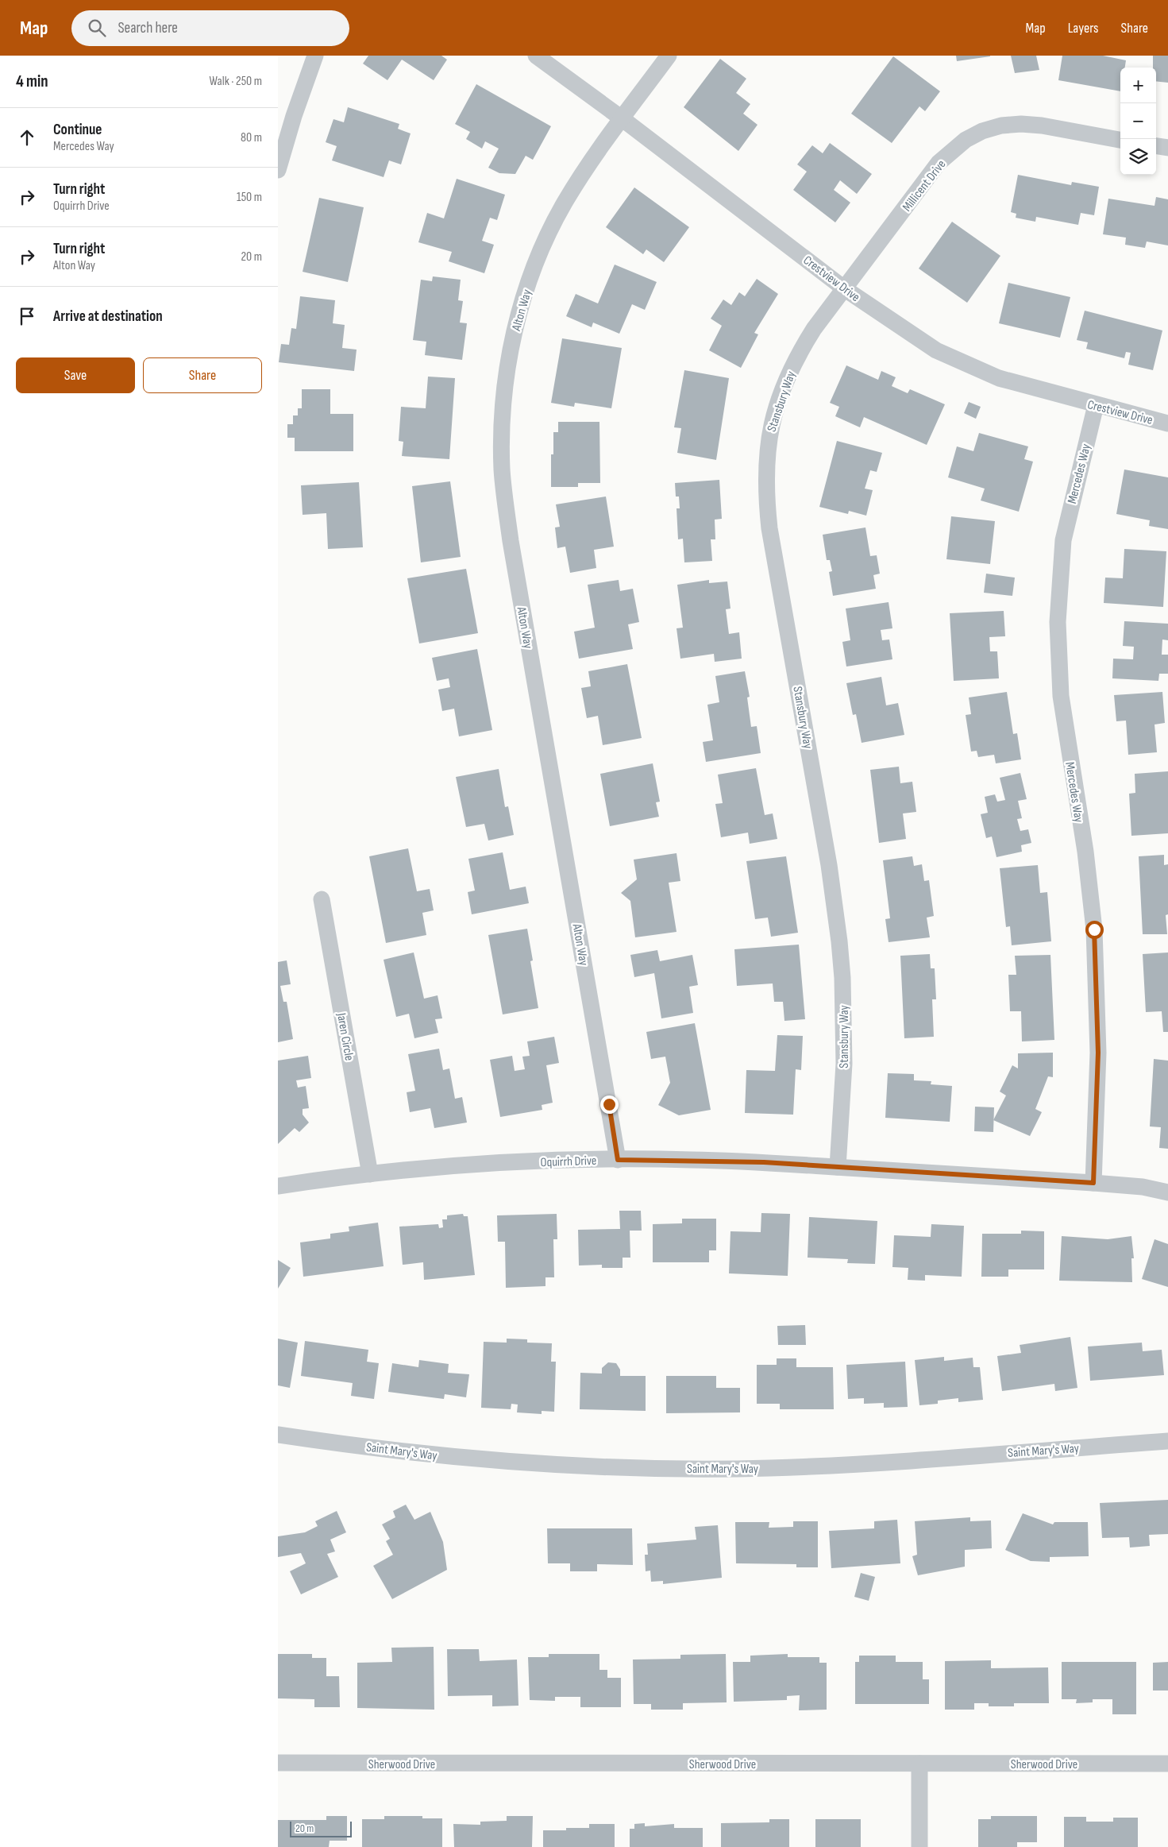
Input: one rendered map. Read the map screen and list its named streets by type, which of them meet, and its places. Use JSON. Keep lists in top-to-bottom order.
{
  "streets": {
    "street": [
      "Millicent Drive",
      "Crestview Drive",
      "Alton Way",
      "Stansbury Way",
      "Mercedes Way",
      "Jaren Circle",
      "Oquirrh Drive",
      "Saint Mary's Way",
      "Sherwood Drive"
    ]
  },
  "crossings": [
    ["Millicent Drive", "Crestview Drive"],
    ["Millicent Drive", "Stansbury Way"],
    ["Crestview Drive", "Alton Way"],
    ["Crestview Drive", "Stansbury Way"],
    ["Crestview Drive", "Mercedes Way"],
    ["Alton Way", "Oquirrh Drive"],
    ["Stansbury Way", "Oquirrh Drive"],
    ["Mercedes Way", "Oquirrh Drive"],
    ["Jaren Circle", "Oquirrh Drive"]
  ],
  "scale_bar": "20 m",
  "page": {
    "header": "Map",
    "search": "Search here",
    "nav": ["Map", "Layers", "Share"],
    "heading": ["4 min", "Walk · 250 m"],
    "map_buttons": ["+", "−"],
    "list": [
      ["Continue", "Mercedes Way", "80 m"],
      ["Turn right", "Oquirrh Drive", "150 m"],
      ["Turn right", "Alton Way", "20 m"],
      "Arrive at destination"
    ],
    "buttons": ["Save", "Share"],
    "scale": "20 m"
  }
}
